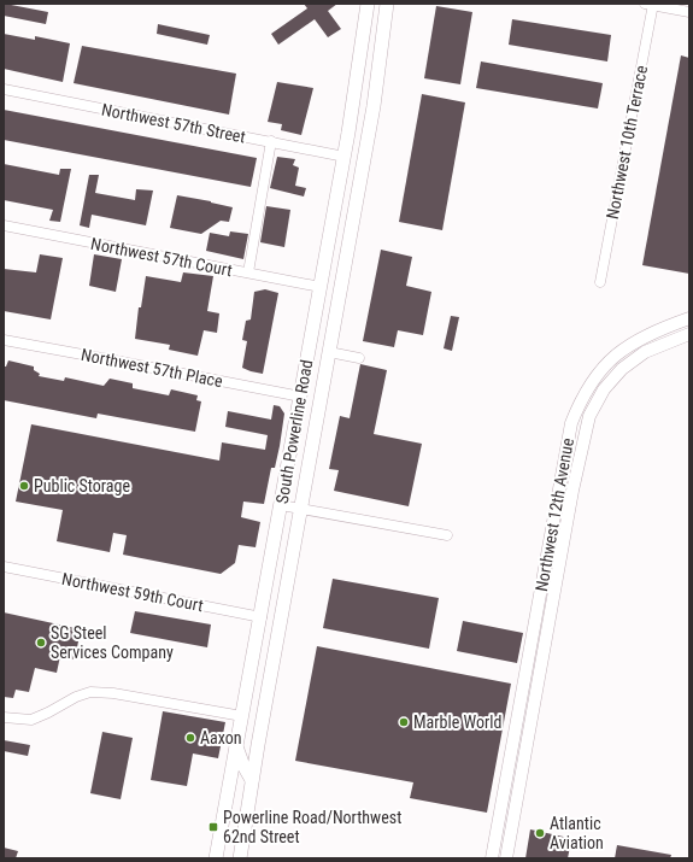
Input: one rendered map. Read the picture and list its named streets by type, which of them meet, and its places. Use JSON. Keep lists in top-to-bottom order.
{
  "streets": {
    "main road": ["South Powerline Road"],
    "street": [
      "Northwest 57th Street",
      "Northwest 10th Terrace",
      "Northwest 57th Court",
      "Northwest 57th Place",
      "Northwest 12th Avenue",
      "Northwest 59th Court"
    ]
  },
  "crossings": [
    ["Northwest 57th Street", "South Powerline Road"],
    ["Northwest 57th Court", "South Powerline Road"],
    ["Northwest 57th Place", "South Powerline Road"],
    ["South Powerline Road", "Northwest 59th Court"]
  ],
  "places": {
    "other": [
      "Public Storage",
      "SG Steel Services Company",
      "Marble World",
      "Aaxon",
      "Atlantic Aviation"
    ],
    "transit": ["Powerline Road/Northwest 62nd Street"]
  }
}
